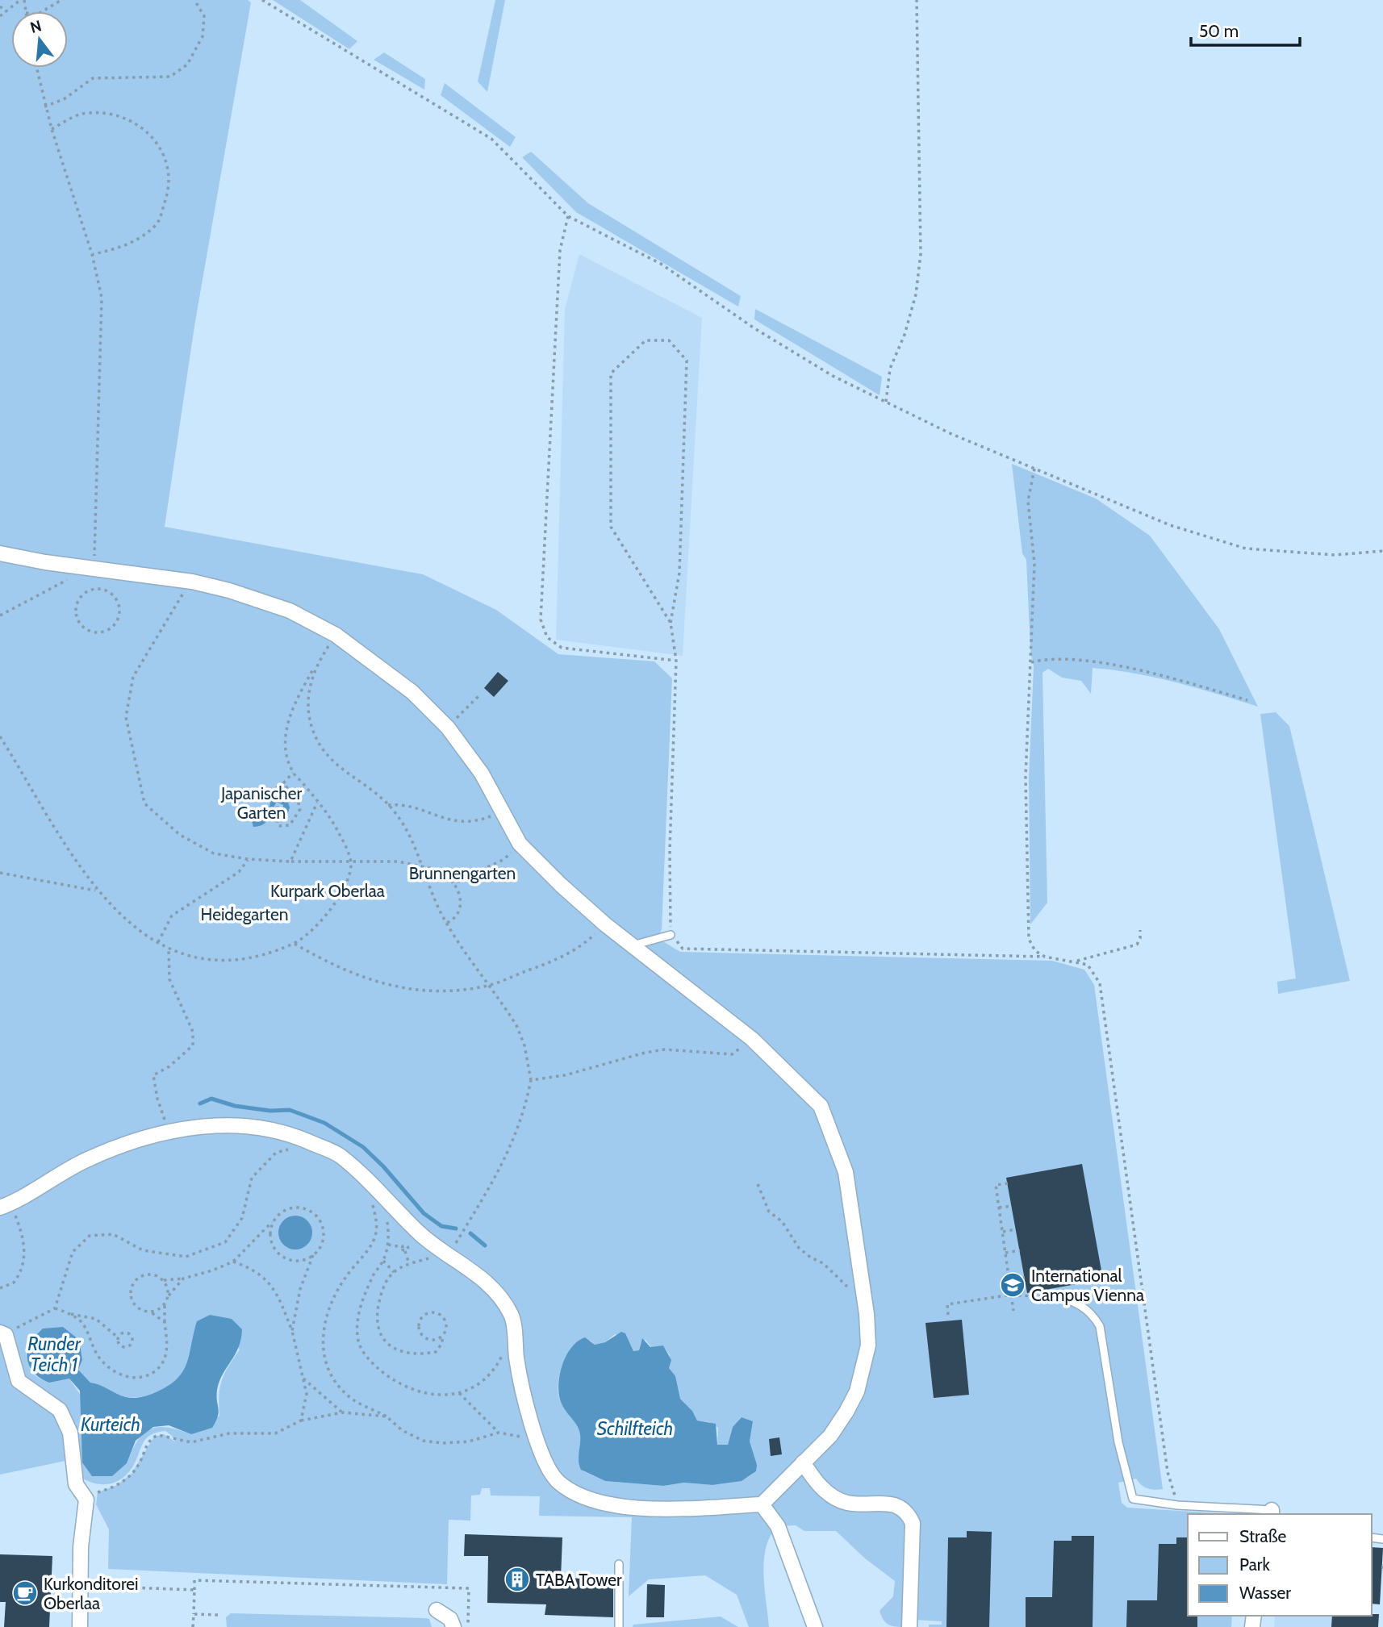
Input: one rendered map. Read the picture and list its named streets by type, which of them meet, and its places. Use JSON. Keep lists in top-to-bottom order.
{
  "water": ["Runder Teich 1", "Kurteich", "Schilfteich"],
  "parks": [
    "Japanischer Garten",
    "Brunnengarten",
    "Kurpark Oberlaa",
    "Heidegarten"
  ],
  "places": {
    "school or university": ["International Campus Vienna"],
    "building": ["TABA Tower"],
    "cafe": ["Kurkonditorei Oberlaa"]
  },
  "legend": ["Straße", "Park", "Wasser"],
  "scale_bar": "50 m",
  "north": "top"
}
